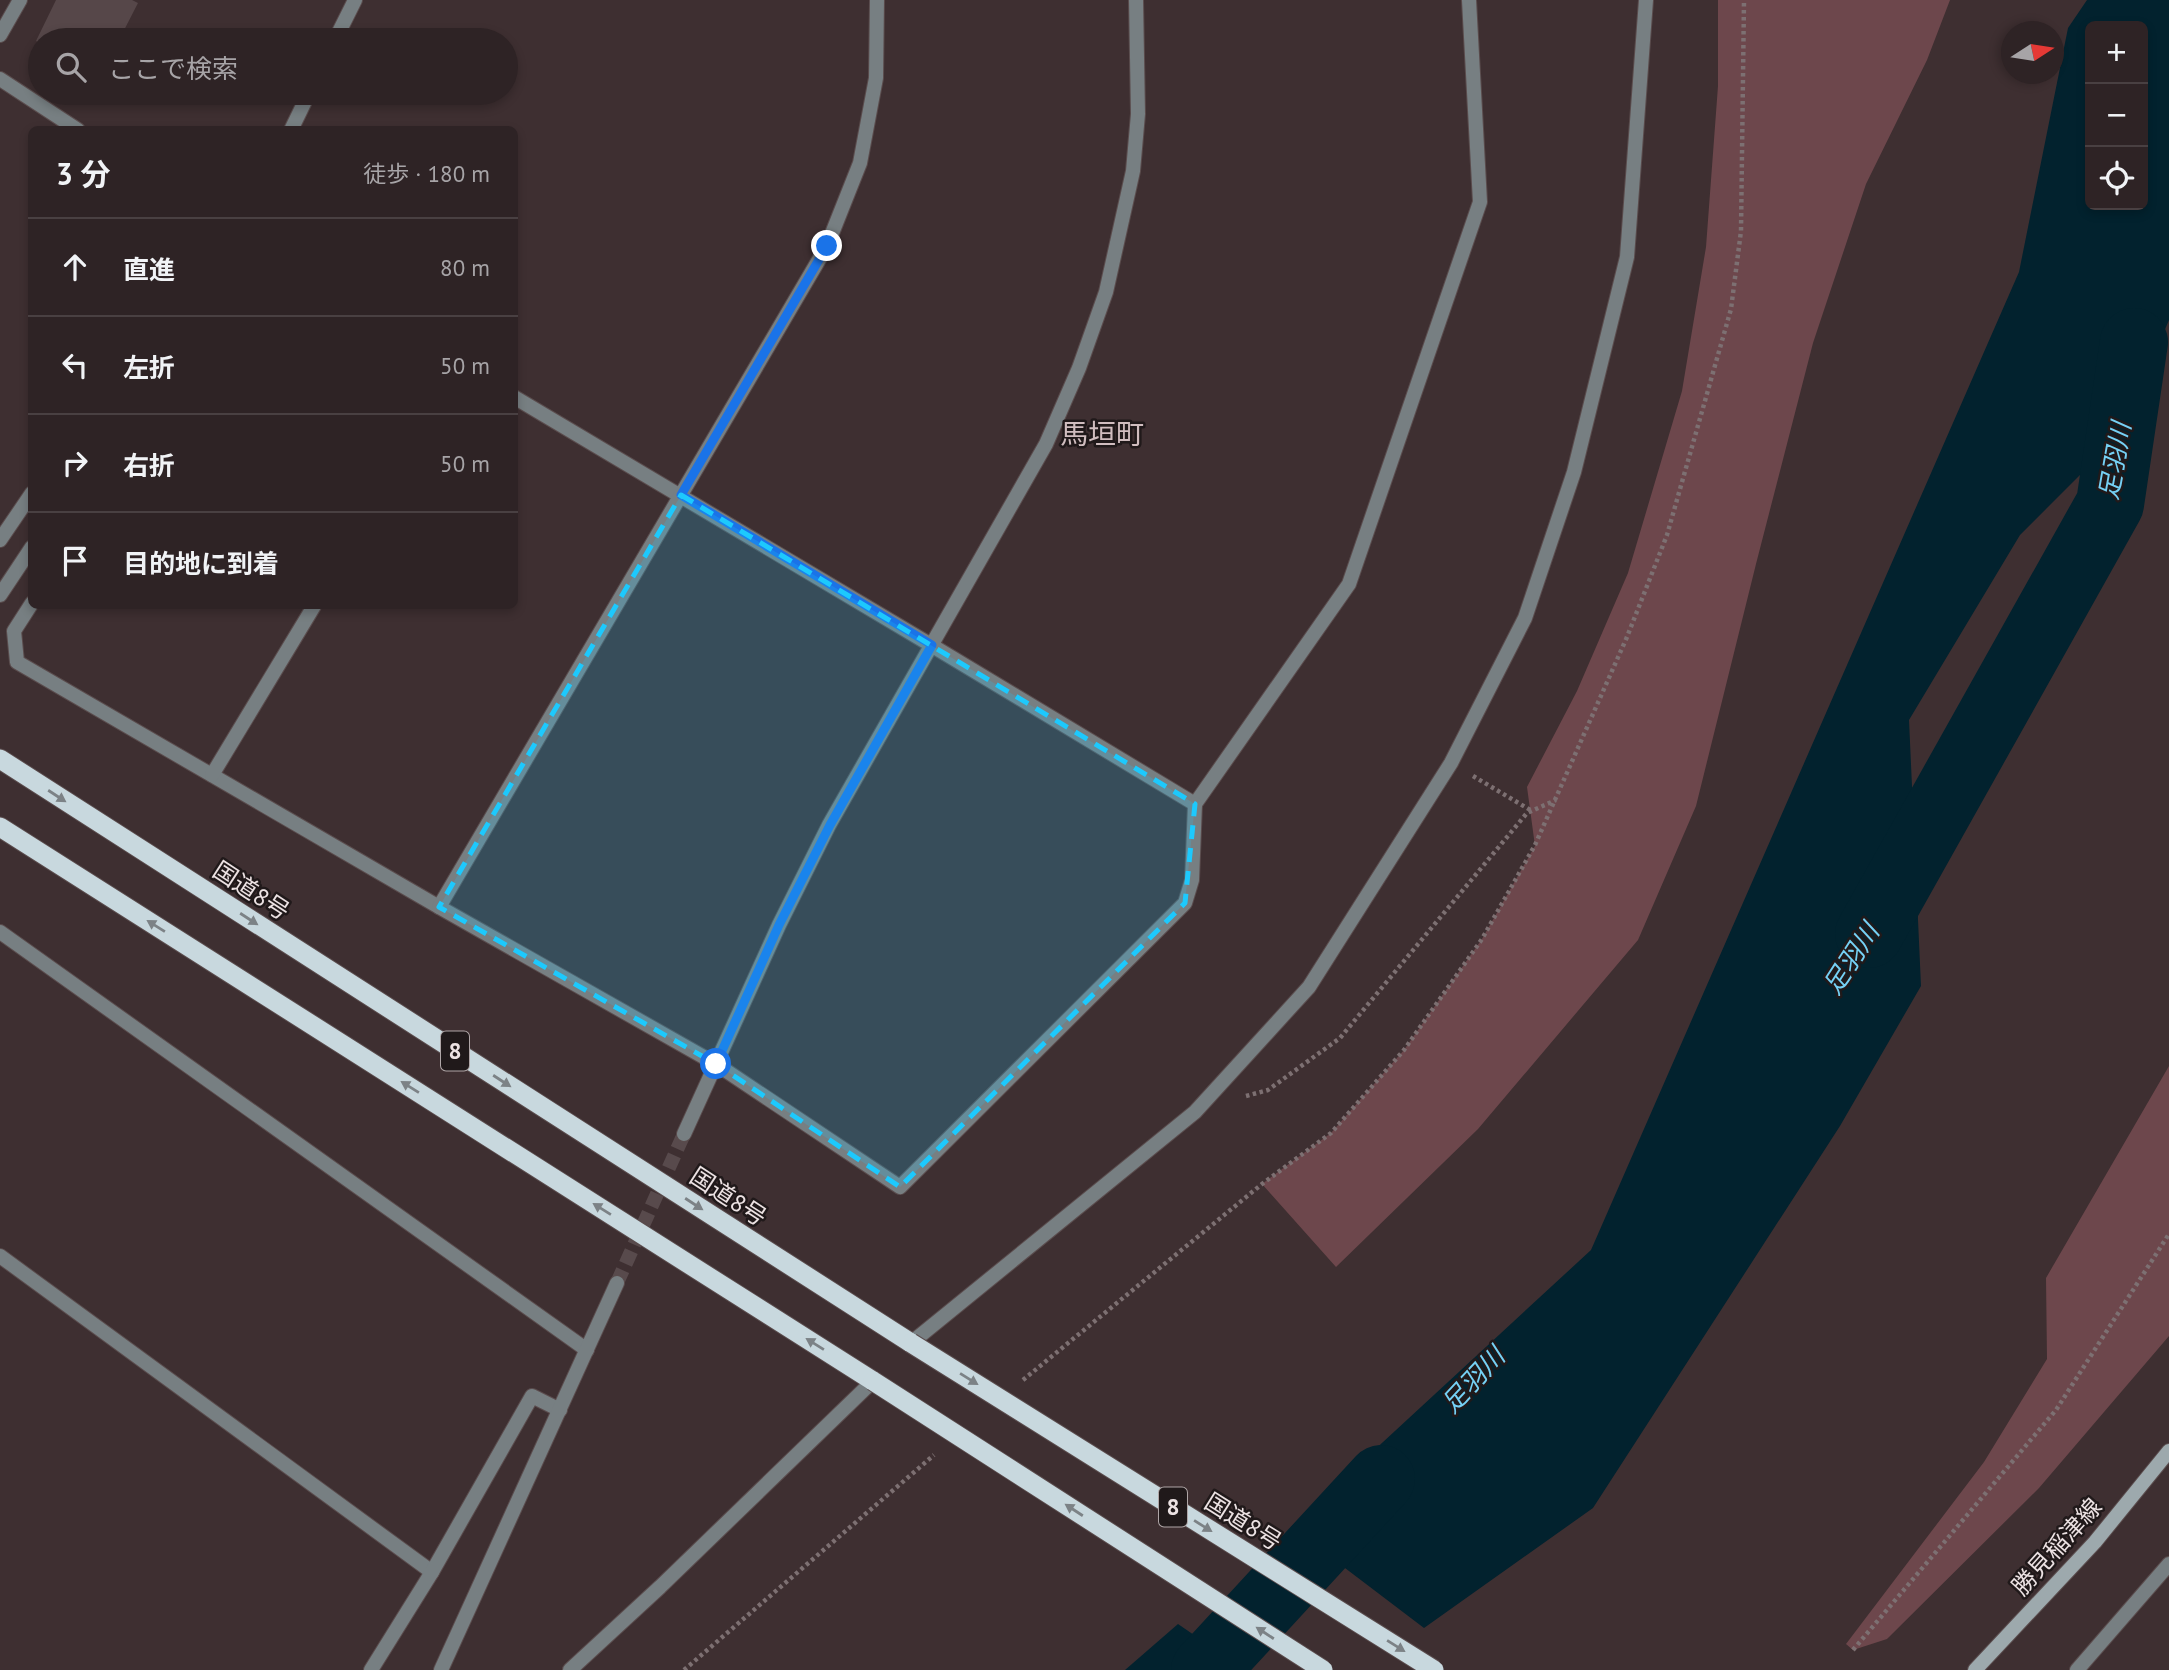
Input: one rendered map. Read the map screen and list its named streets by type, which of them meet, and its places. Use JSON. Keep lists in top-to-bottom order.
{
  "streets": {
    "highway": ["国道8号", "8"],
    "main road": ["勝見稲津線"]
  },
  "districts": ["馬垣町"],
  "water": ["足羽川"],
  "north": "right",
  "page": {
    "map_buttons": ["+", "−"],
    "search": "ここで検索",
    "heading": ["3 分", "徒歩 · 180 m"],
    "list": [
      ["直進", "80 m"],
      ["左折", "50 m"],
      ["右折", "50 m"],
      "目的地に到着"
    ]
  }
}
